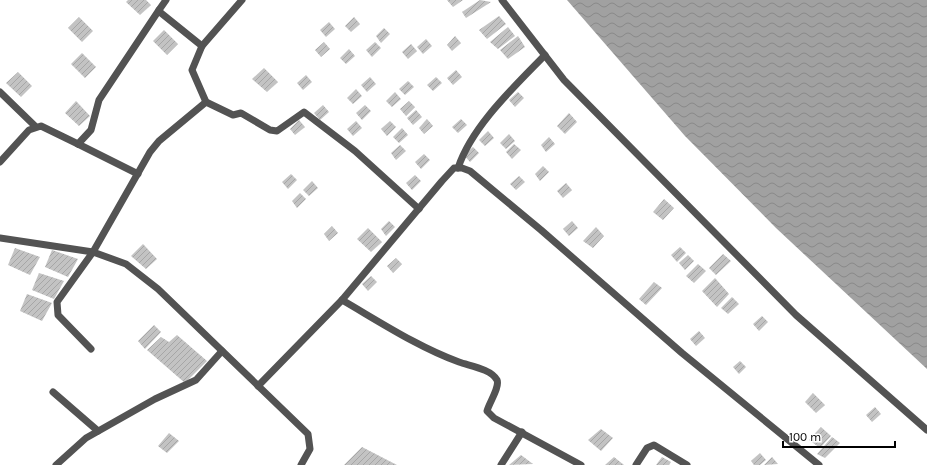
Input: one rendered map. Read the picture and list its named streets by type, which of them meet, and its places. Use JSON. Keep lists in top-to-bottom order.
{
  "scale_bar": "100 m"
}
